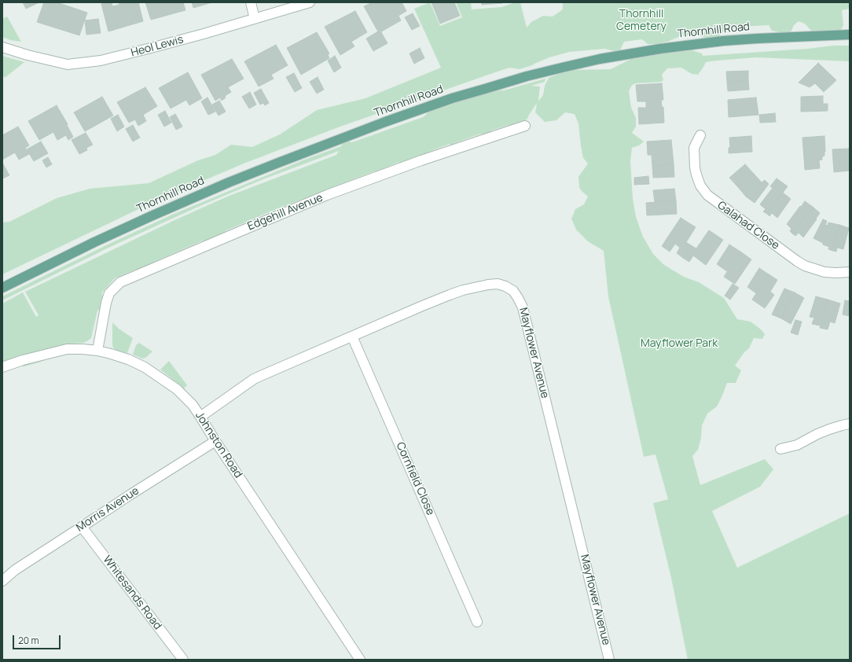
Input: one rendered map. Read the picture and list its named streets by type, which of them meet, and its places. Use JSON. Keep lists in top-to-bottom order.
{
  "streets": {
    "main road": ["Thornhill Road"],
    "street": [
      "Heol Lewis",
      "Edgehill Avenue",
      "Galahad Close",
      "Mayflower Avenue",
      "Johnston Road",
      "Cornfield Close",
      "Morris Avenue",
      "Whitesands Road"
    ]
  },
  "crossings": [
    ["Edgehill Avenue", "Johnston Road"],
    ["Mayflower Avenue", "Johnston Road"],
    ["Mayflower Avenue", "Cornfield Close"],
    ["Johnston Road", "Morris Avenue"],
    ["Morris Avenue", "Whitesands Road"]
  ],
  "parks": ["Thornhill Cemetery", "Mayflower Park"],
  "scale_bar": "20 m"
}
